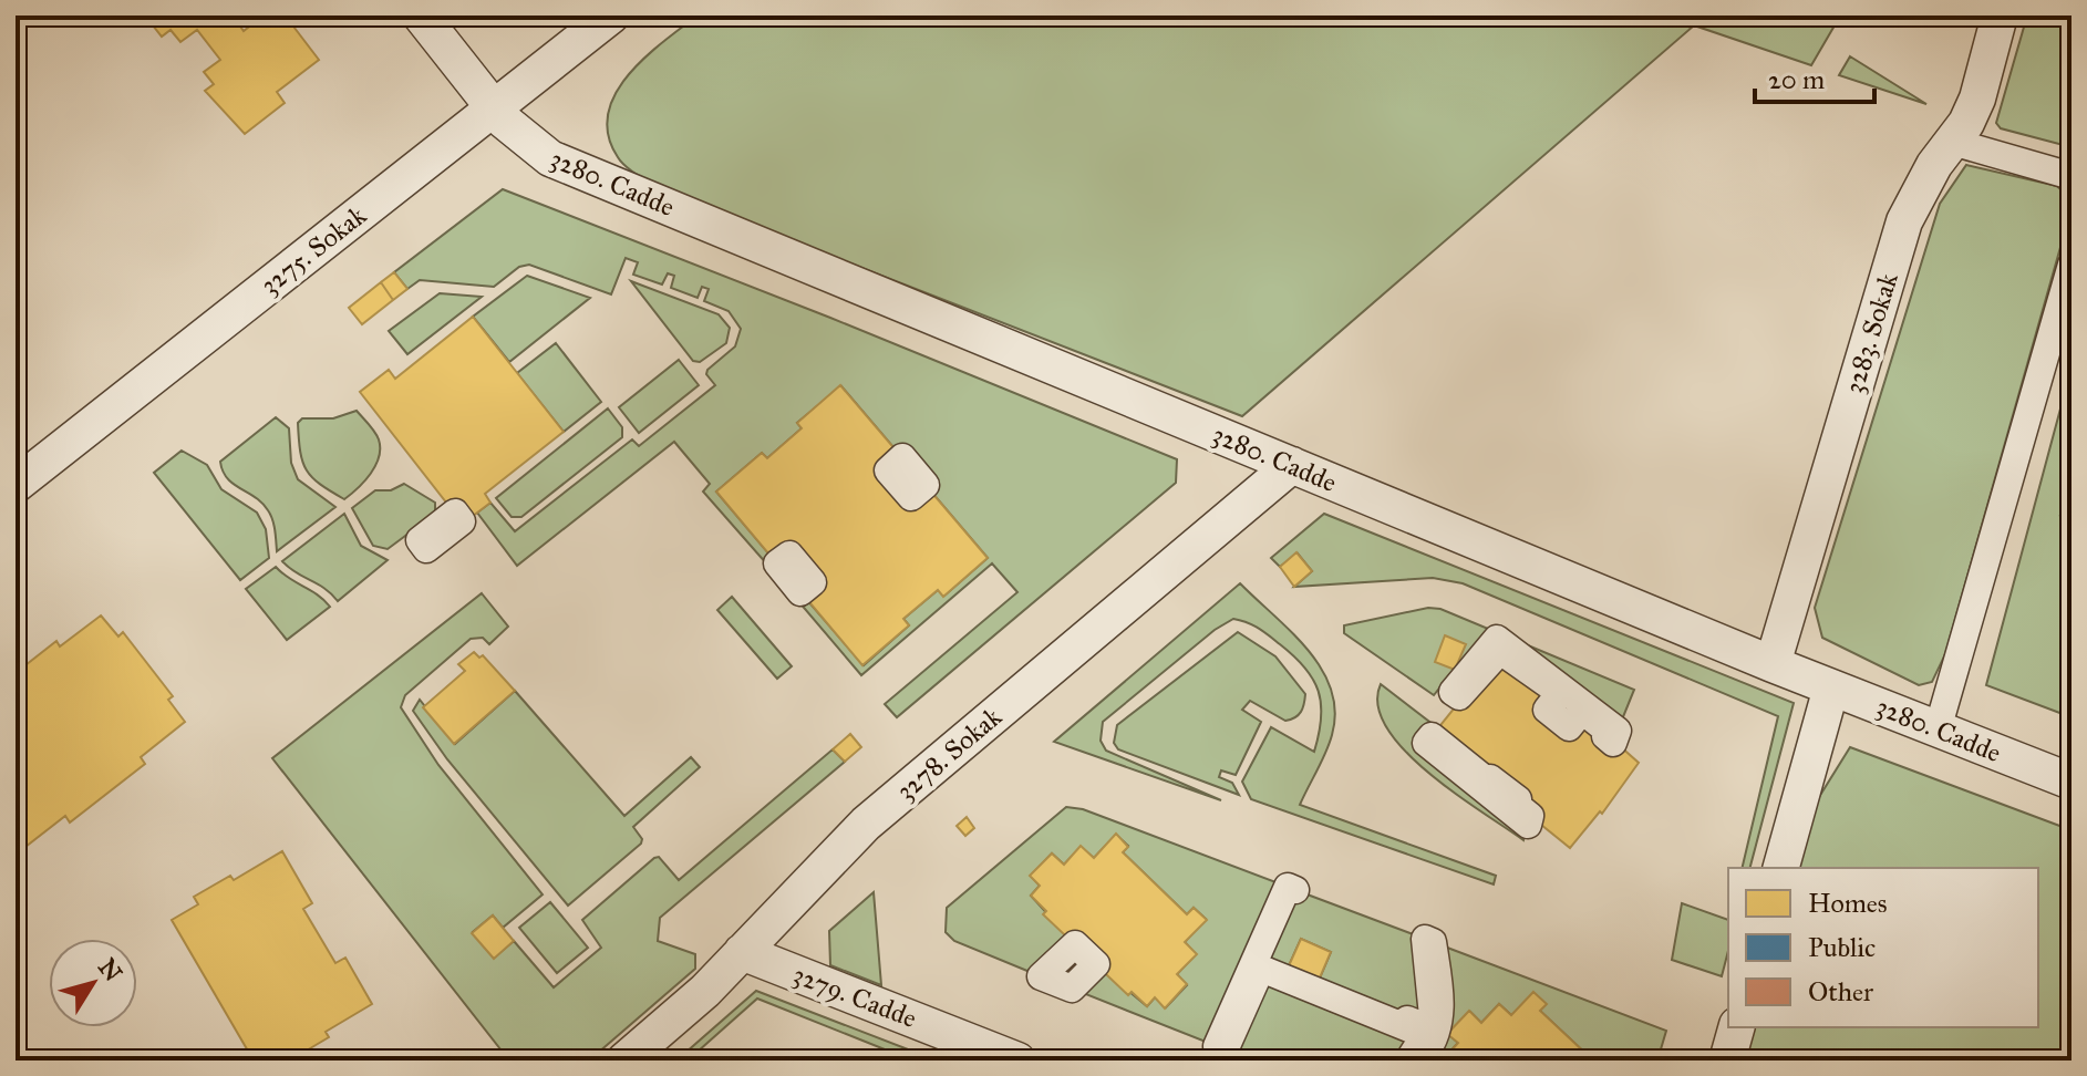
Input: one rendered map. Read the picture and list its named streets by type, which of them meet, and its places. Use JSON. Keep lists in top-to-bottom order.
{
  "streets": {
    "street": [
      "3280. Cadde",
      "3275. Sokak",
      "3283. Sokak",
      "3278. Sokak",
      "3279. Cadde"
    ]
  },
  "crossings": [
    ["3280. Cadde", "3275. Sokak"],
    ["3280. Cadde", "3283. Sokak"],
    ["3280. Cadde", "3278. Sokak"],
    ["3278. Sokak", "3279. Cadde"]
  ],
  "legend": ["Homes", "Public", "Other"],
  "scale_bar": "20 m",
  "north": "top right"
}
